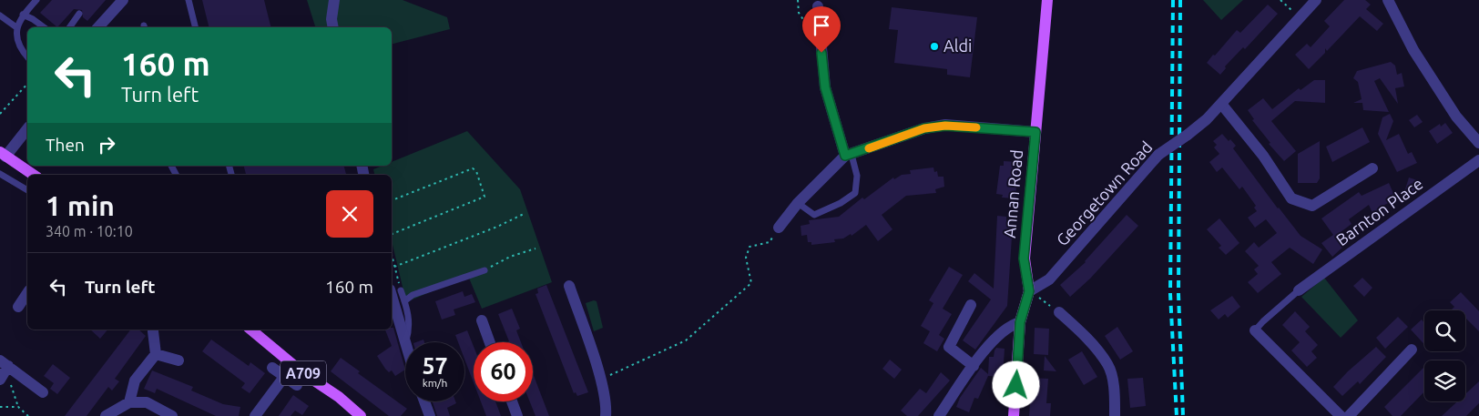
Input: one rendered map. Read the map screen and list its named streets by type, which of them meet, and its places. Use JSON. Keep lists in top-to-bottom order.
{
  "streets": {
    "main road": ["Annan Road", "A709"],
    "street": ["Georgetown Road", "Barnton Place"]
  },
  "crossings": [
    ["Annan Road", "Georgetown Road"]
  ],
  "places": ["Aldi"],
  "page": {
    "turn": ["160 m", "Turn left"],
    "then": "Then",
    "heading": ["1 min", "340 m · 10:10"],
    "list": [
      {
        "name": "Turn left",
        "value": "160 m"
      }
    ],
    "speed": "57 km/h",
    "limit": "60"
  }
}
